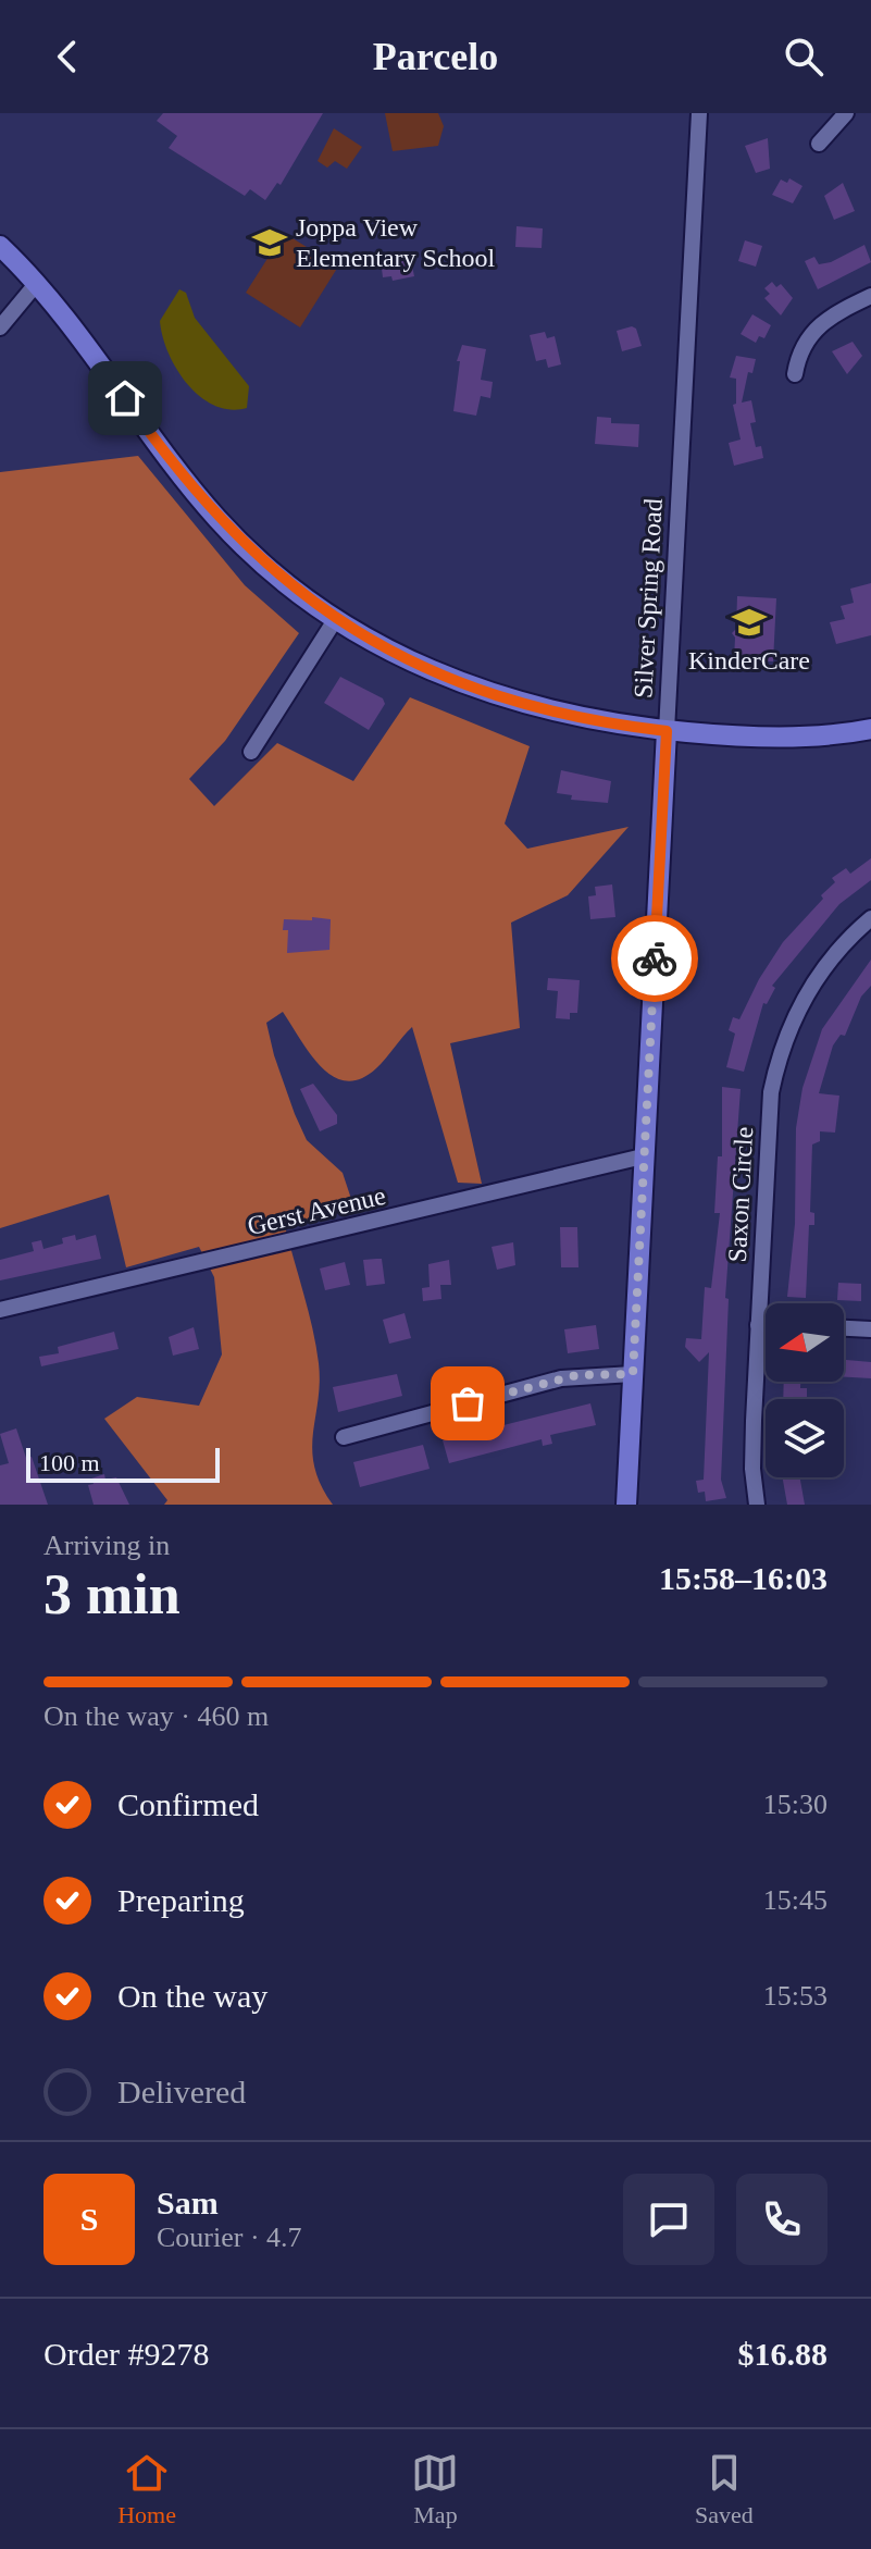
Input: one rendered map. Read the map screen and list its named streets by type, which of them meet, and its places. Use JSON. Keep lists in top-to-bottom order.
{
  "streets": {
    "main road": ["Silver Spring Road"],
    "street": ["Saxon Circle", "Gerst Avenue"]
  },
  "crossings": [
    ["Silver Spring Road", "Gerst Avenue"]
  ],
  "places": {
    "school or university": ["Joppa View Elementary School", "KinderCare"]
  },
  "scale_bar": "100 m",
  "north": "left",
  "page": {
    "header": "Parcelo",
    "scale": "100 m",
    "heading": ["3 min", "Arriving in", "15:58–16:03"],
    "panel": [
      "Sam",
      "Courier · 4.7",
      "Order #9278",
      "$16.88"
    ],
    "bar": "On the way · 460 m",
    "list": [
      ["Confirmed", "15:30"],
      ["Preparing", "15:45"],
      ["On the way", "15:53"],
      "Delivered"
    ],
    "round": "S",
    "tabs": ["Home", "Map", "Saved"]
  }
}
